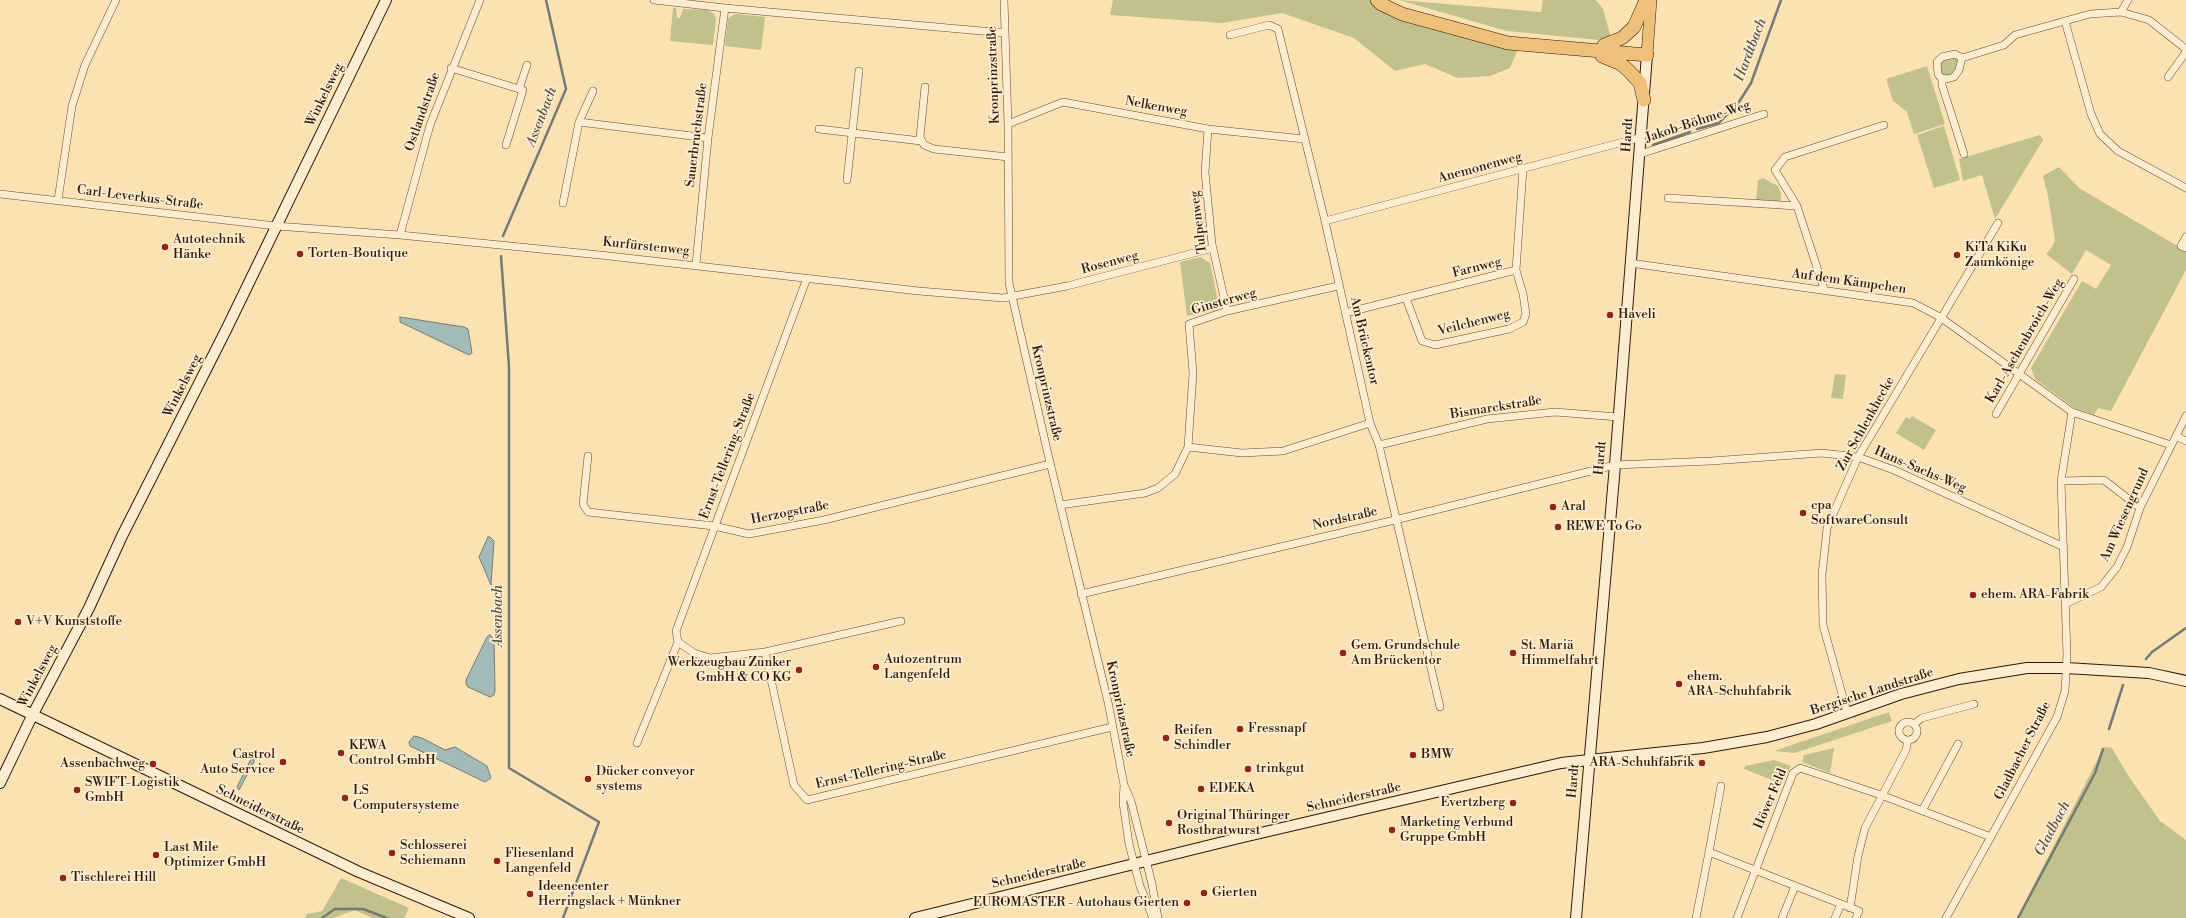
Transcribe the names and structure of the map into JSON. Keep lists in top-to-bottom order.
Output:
{
  "streets": {
    "main road": [
      "Winkelsweg",
      "Hardt",
      "Bergische Landstraße",
      "Schneiderstraße"
    ],
    "street": [
      "Kronprinzstraße",
      "Nelkenweg",
      "Ostlandstraße",
      "Jakob-Böhme-Weg",
      "Sauerbruchstraße",
      "Anemonenweg",
      "Carl-Leverkus-Straße",
      "Tulpenweg",
      "Kurfürstenweg",
      "Rosenweg",
      "Farnweg",
      "Auf dem Kämpchen",
      "Ginsterweg",
      "Veilchenweg",
      "Am Brückentor",
      "Karl-Aschenbroich-Weg",
      "Bismarckstraße",
      "Zur Schlenkhecke",
      "Ernst-Tellering-Straße",
      "Hans-Sachs-Weg",
      "Herzogstraße",
      "Am Wiesengrund",
      "Nordstraße",
      "Gladbacher Straße",
      "Höver Feld"
    ]
  },
  "crossings": [
    ["Kronprinzstraße", "Nelkenweg"],
    ["Kronprinzstraße", "Kurfürstenweg"],
    ["Kronprinzstraße", "Rosenweg"],
    ["Kronprinzstraße", "Ernst-Tellering-Straße"],
    ["Kronprinzstraße", "Herzogstraße"],
    ["Kronprinzstraße", "Nordstraße"],
    ["Kronprinzstraße", "Schneiderstraße"],
    ["Winkelsweg", "Carl-Leverkus-Straße"],
    ["Winkelsweg", "Kurfürstenweg"],
    ["Winkelsweg", "Schneiderstraße"],
    ["Nelkenweg", "Tulpenweg"],
    ["Nelkenweg", "Am Brückentor"],
    ["Ostlandstraße", "Kurfürstenweg"],
    ["Jakob-Böhme-Weg", "Hardt"],
    ["Sauerbruchstraße", "Kurfürstenweg"],
    ["Hardt", "Anemonenweg"],
    ["Hardt", "Auf dem Kämpchen"],
    ["Hardt", "Bismarckstraße"],
    ["Hardt", "Hans-Sachs-Weg"],
    ["Hardt", "Nordstraße"],
    ["Hardt", "Bergische Landstraße"],
    ["Hardt", "Schneiderstraße"],
    ["Anemonenweg", "Farnweg"],
    ["Anemonenweg", "Am Brückentor"],
    ["Carl-Leverkus-Straße", "Kurfürstenweg"],
    ["Tulpenweg", "Rosenweg"],
    ["Tulpenweg", "Ginsterweg"],
    ["Kurfürstenweg", "Rosenweg"],
    ["Kurfürstenweg", "Ernst-Tellering-Straße"],
    ["Farnweg", "Veilchenweg"],
    ["Farnweg", "Am Brückentor"],
    ["Auf dem Kämpchen", "Karl-Aschenbroich-Weg"],
    ["Auf dem Kämpchen", "Zur Schlenkhecke"],
    ["Auf dem Kämpchen", "Am Wiesengrund"],
    ["Auf dem Kämpchen", "Gladbacher Straße"],
    ["Ginsterweg", "Am Brückentor"],
    ["Am Brückentor", "Bismarckstraße"],
    ["Am Brückentor", "Nordstraße"],
    ["Zur Schlenkhecke", "Hans-Sachs-Weg"],
    ["Zur Schlenkhecke", "Bergische Landstraße"],
    ["Ernst-Tellering-Straße", "Herzogstraße"],
    ["Hans-Sachs-Weg", "Nordstraße"],
    ["Hans-Sachs-Weg", "Gladbacher Straße"],
    ["Am Wiesengrund", "Gladbacher Straße"],
    ["Bergische Landstraße", "Gladbacher Straße"],
    ["Bergische Landstraße", "Schneiderstraße"]
  ],
  "water": ["Hardtbach", "Assenbach", "Gladbach"],
  "places": [
    "Autotechnik Hänke",
    "Torten-Boutique",
    "KiTa KiKu Zaunkönige",
    "Haveli",
    "Aral",
    "cpa SoftwareConsult",
    "REWE To Go",
    "ehem. ARA-Fabrik",
    "V+V Kunststoffe",
    "Gem. Grundschule Am Brückentor",
    "St. Mariä Himmelfahrt",
    "Autozentrum Langenfeld",
    "Werkzeugbau Zunker GmbH & CO KG",
    "ehem. ARA-Schuhfabrik",
    "Fressnapf",
    "Reifen Schindler",
    "KEWA Control GmbH",
    "BMW",
    "Castrol Auto Service",
    "ARA-Schuhfabrik",
    "Assenbachweg",
    "trinkgut",
    "Dücker conveyor systems",
    "EDEKA",
    "SWIFT-Logistik GmbH",
    "LS Computersysteme",
    "Evertzberg",
    "Original Thüringer Rostbratwurst",
    "Marketing Verbund Gruppe GmbH",
    "Schlosserei Schiemann",
    "Last Mile Optimizer GmbH",
    "Fliesenland Langenfeld",
    "Tischlerei Hill",
    "Gierten",
    "Ideencenter Herringslack + Münkner",
    "EUROMASTER - Autohaus Gierten"
  ]
}
